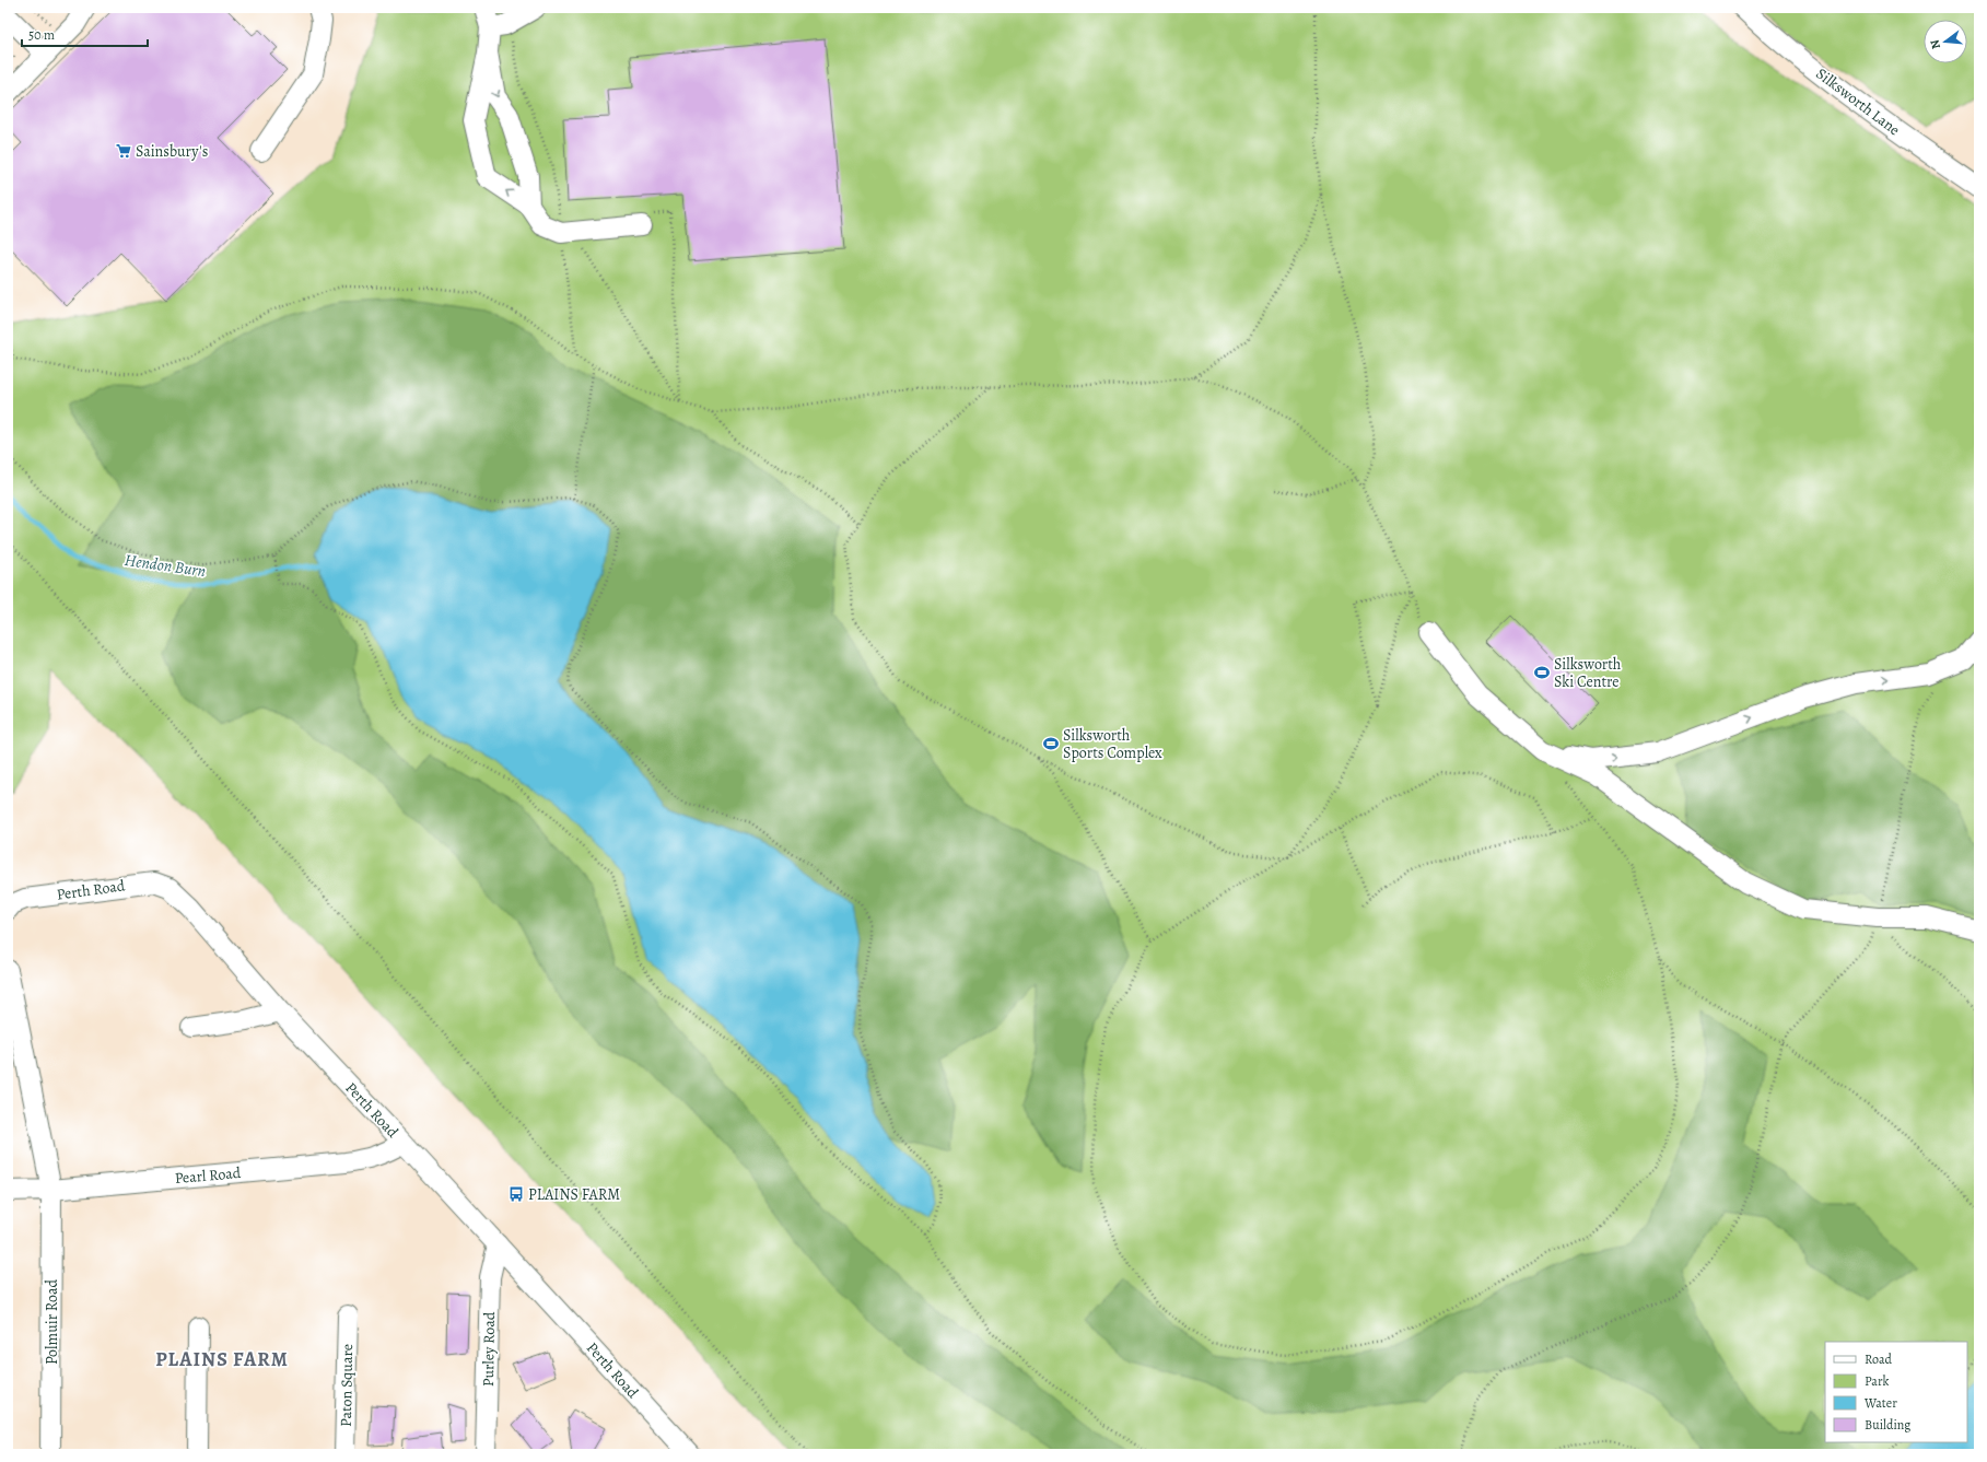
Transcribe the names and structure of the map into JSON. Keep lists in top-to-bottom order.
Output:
{
  "streets": {
    "street": [
      "Silksworth Lane",
      "Perth Road",
      "Pearl Road",
      "Polmuir Road",
      "Purley Road",
      "Paton Square"
    ]
  },
  "crossings": [
    ["Perth Road", "Pearl Road"],
    ["Perth Road", "Purley Road"],
    ["Pearl Road", "Polmuir Road"]
  ],
  "districts": ["PLAINS FARM"],
  "water": ["Hendon Burn"],
  "places": {
    "supermarket": ["Sainsbury's"],
    "sports": ["Silksworth Ski Centre", "Silksworth Sports Complex"],
    "bus stop": ["PLAINS FARM"]
  },
  "legend": [
    "Road",
    "Park",
    "Water",
    "Building"
  ],
  "scale_bar": "50 m",
  "north": "left"
}
